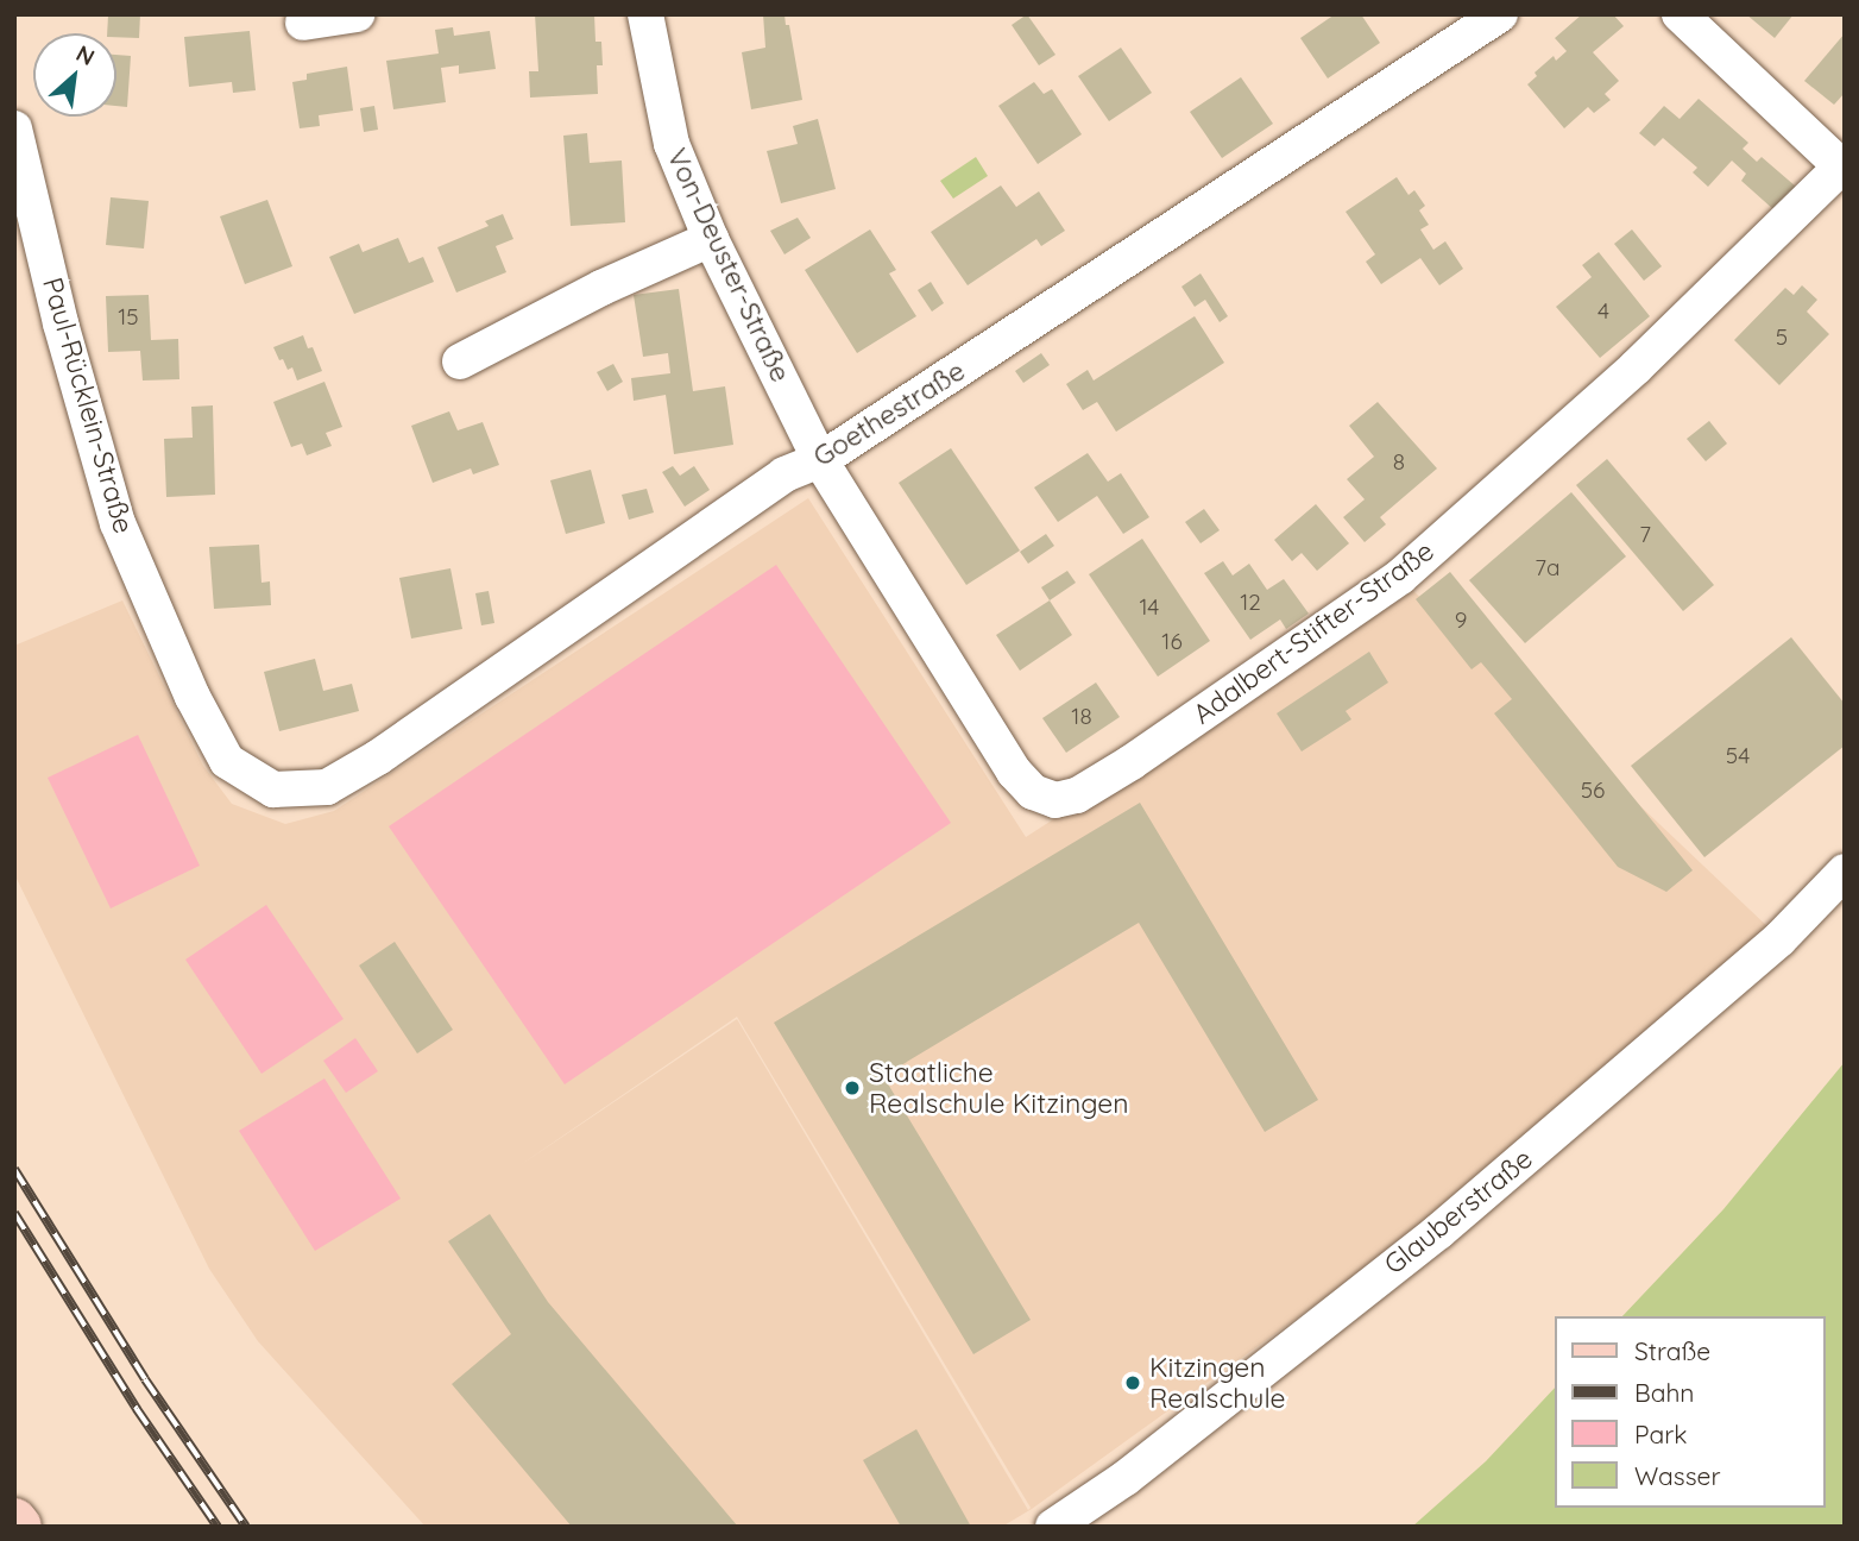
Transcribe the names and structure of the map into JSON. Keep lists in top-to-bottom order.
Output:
{
  "streets": {
    "street": [
      "Von-Deuster-Straße",
      "Paul-Rücklein-Straße",
      "Goethestraße",
      "Adalbert-Stifter-Straße",
      "Glauberstraße"
    ]
  },
  "crossings": [
    ["Von-Deuster-Straße", "Goethestraße"],
    ["Von-Deuster-Straße", "Adalbert-Stifter-Straße"],
    ["Paul-Rücklein-Straße", "Goethestraße"],
    ["Goethestraße", "Adalbert-Stifter-Straße"]
  ],
  "places": ["Staatliche Realschule Kitzingen", "Kitzingen Realschule"],
  "house_numbers": [
    "4",
    "15",
    "5",
    "8",
    "7",
    "7a",
    "12",
    "14",
    "9",
    "16",
    "18",
    "54",
    "56"
  ],
  "legend": [
    "Straße",
    "Bahn",
    "Park",
    "Wasser"
  ],
  "north": "top right"
}
